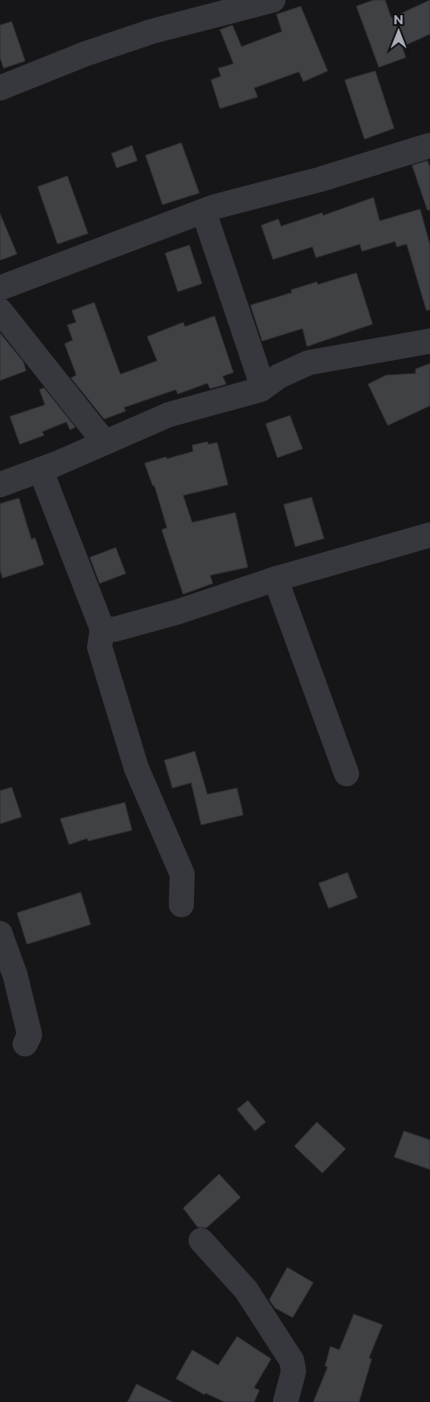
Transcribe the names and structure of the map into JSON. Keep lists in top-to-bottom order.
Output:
{
  "north": "top"
}
